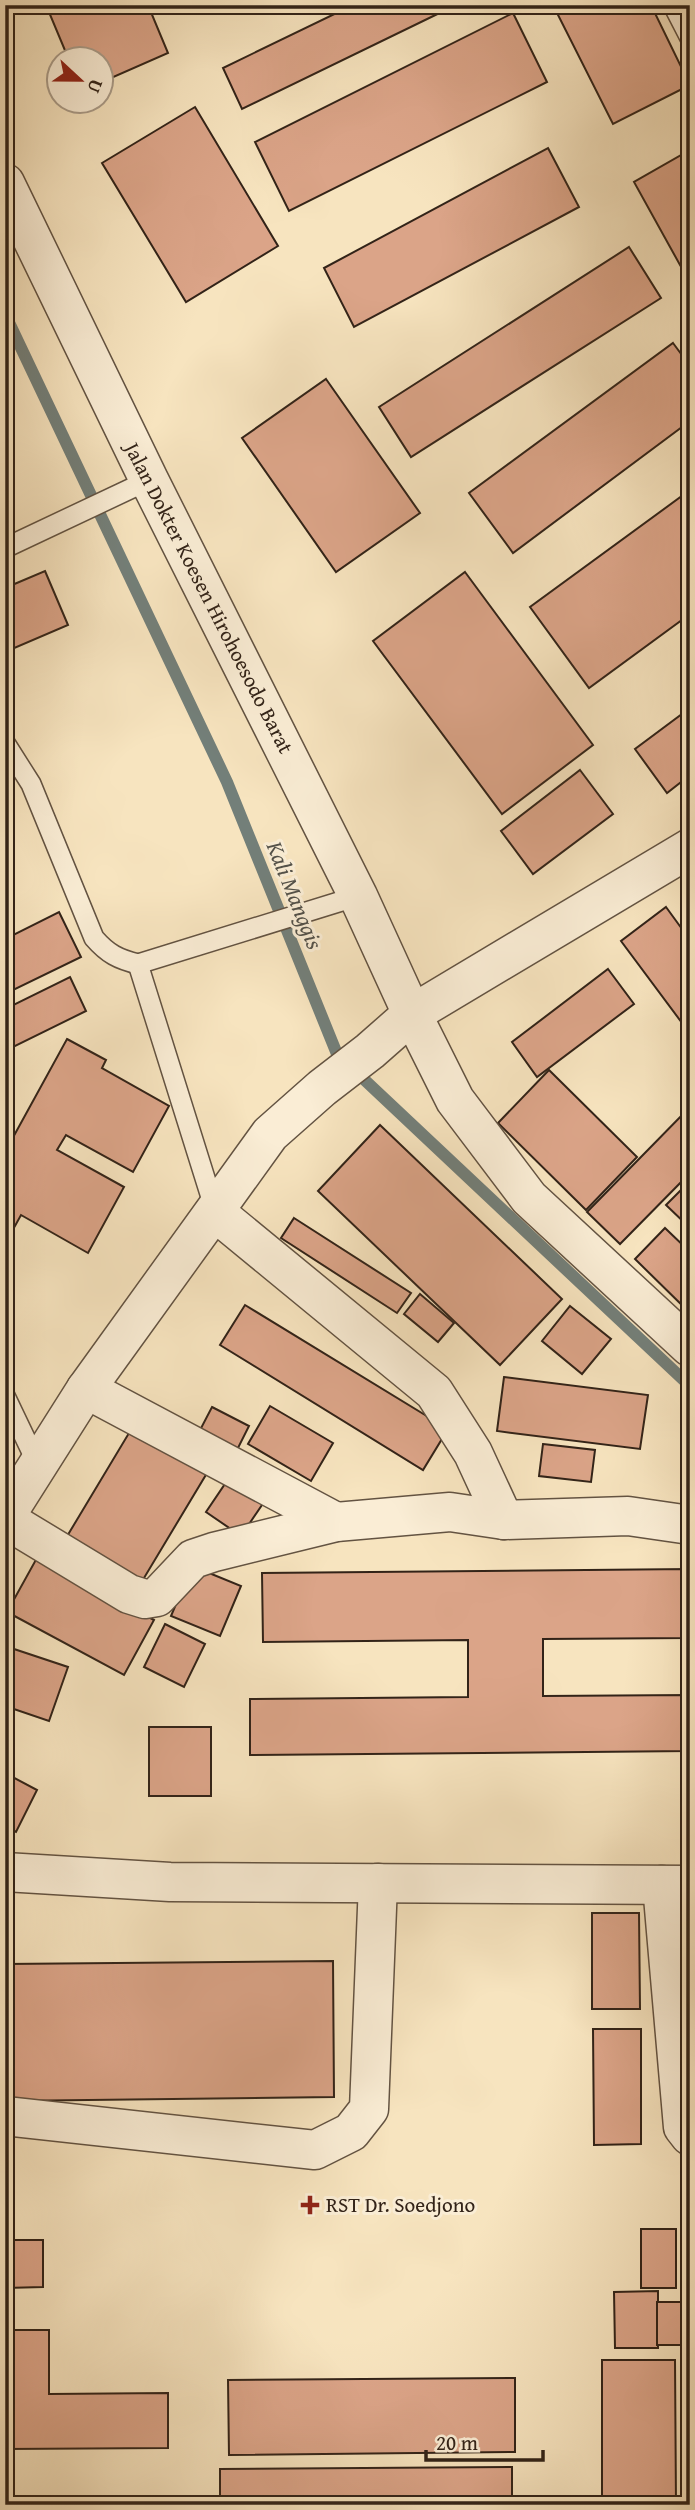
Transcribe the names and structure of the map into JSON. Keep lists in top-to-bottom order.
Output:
{
  "streets": {
    "street": ["Jalan Dokter Koesen Hirohoesodo Barat"]
  },
  "water": ["Kali Manggis"],
  "places": {
    "health": ["RST Dr. Soedjono"]
  },
  "scale_bar": "20 m",
  "north": "right"
}
